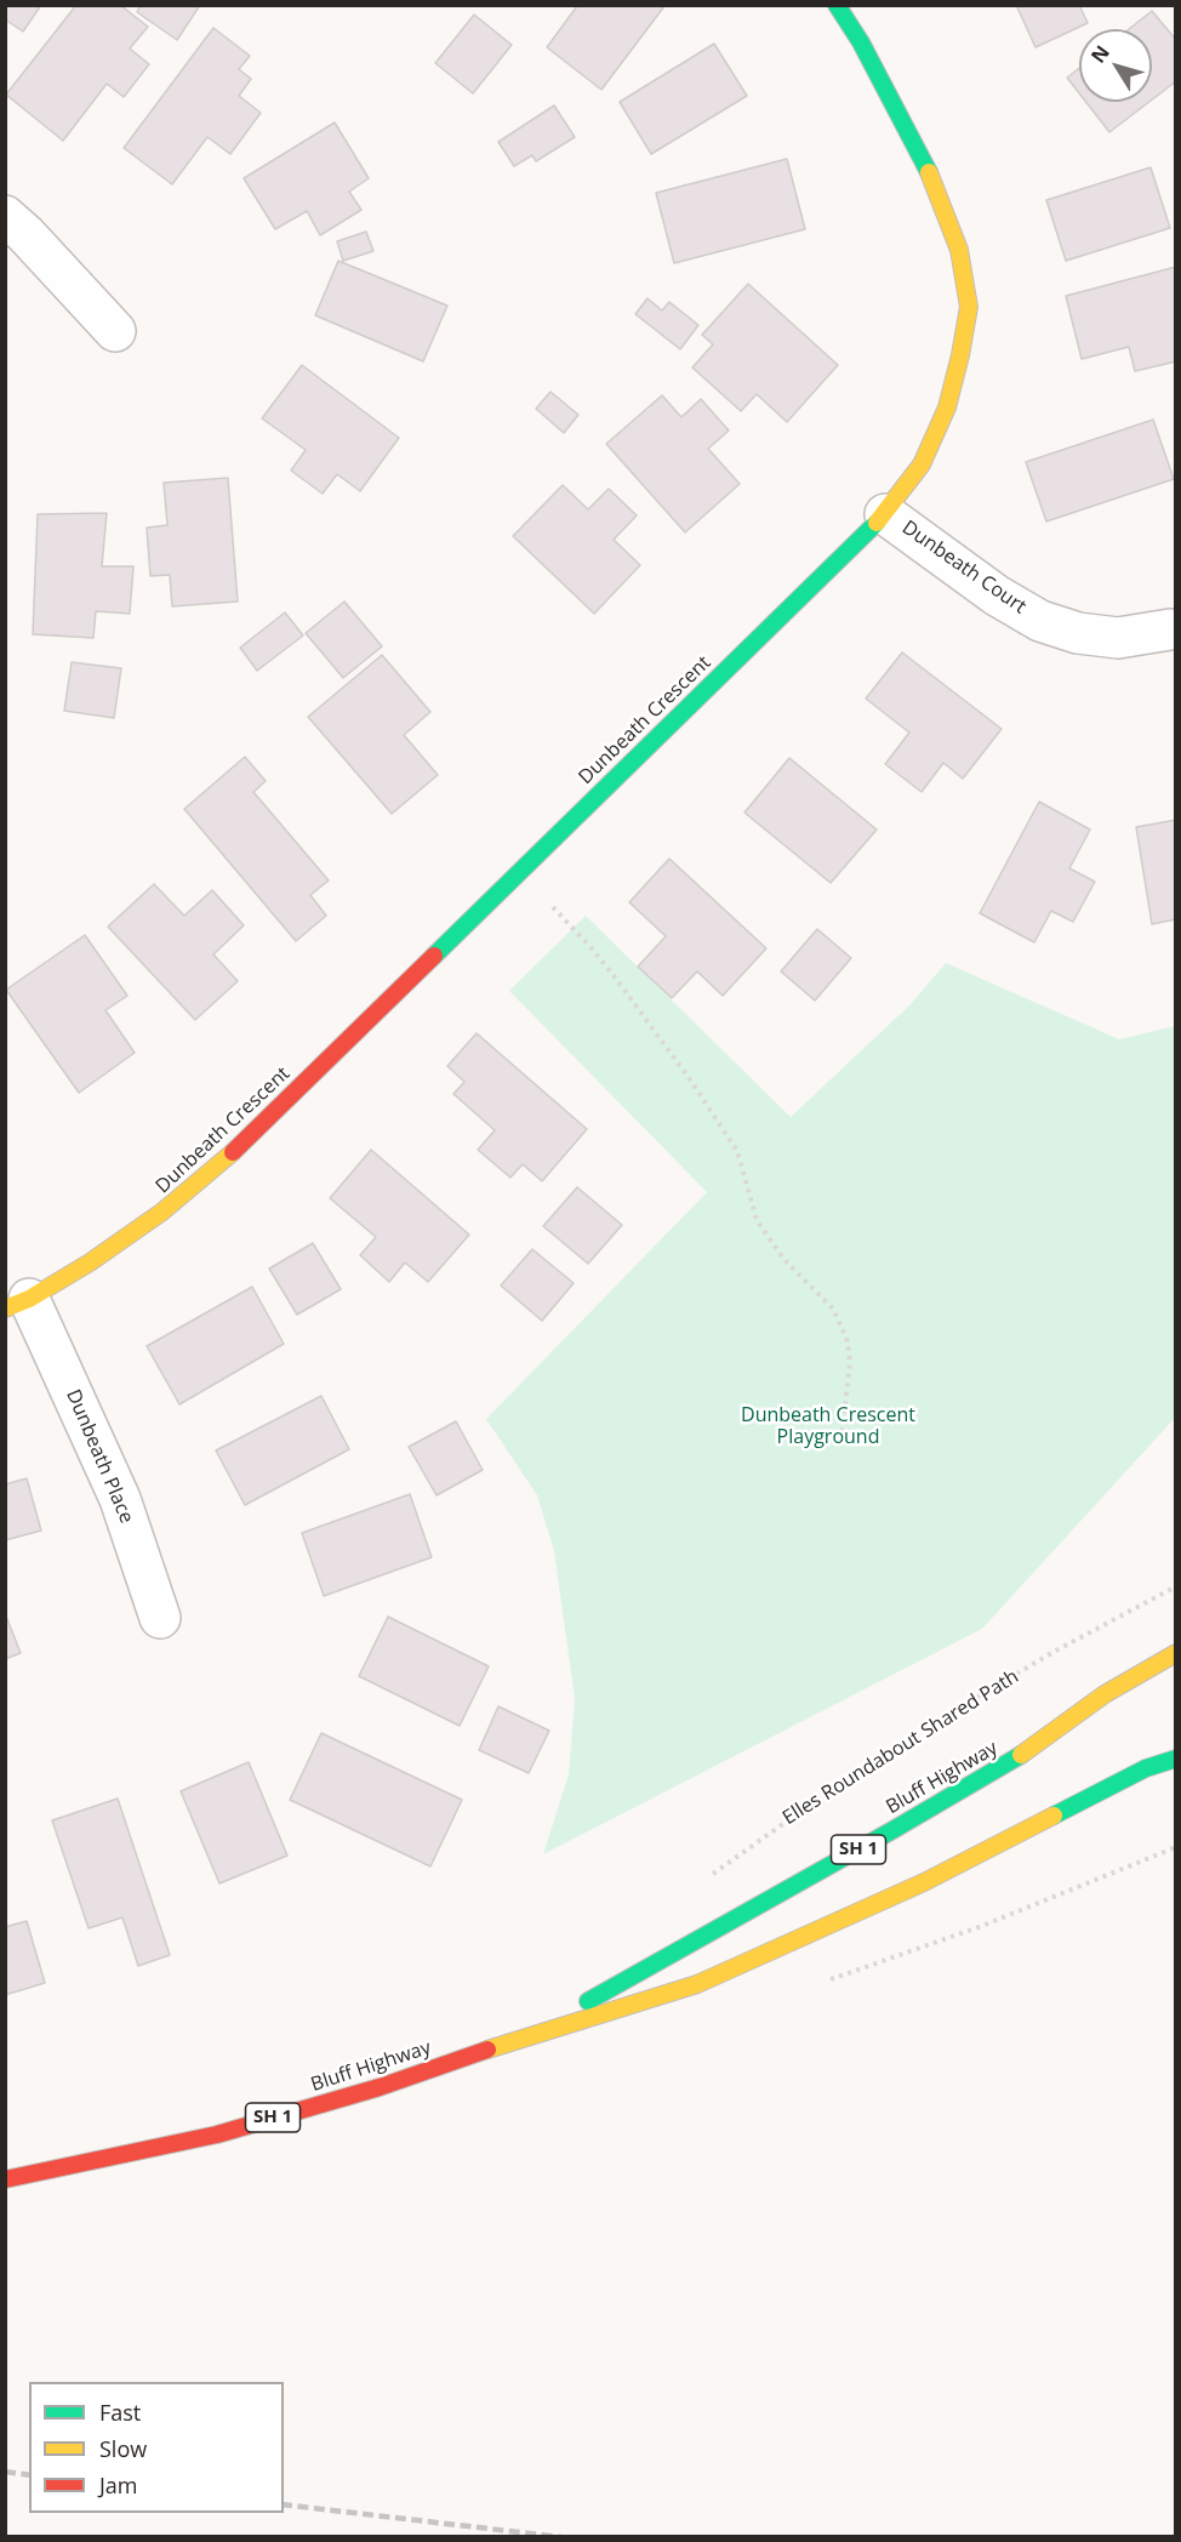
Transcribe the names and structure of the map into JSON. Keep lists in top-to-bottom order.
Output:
{
  "streets": {
    "main road": ["Dunbeath Crescent", "Bluff Highway", "SH 1"],
    "street": ["Dunbeath Court", "Dunbeath Place"],
    "path": ["Elles Roundabout Shared Path"]
  },
  "crossings": [
    ["Dunbeath Court", "Dunbeath Crescent"],
    ["Dunbeath Crescent", "Dunbeath Place"]
  ],
  "parks": ["Dunbeath Crescent Playground"],
  "legend": ["Fast", "Slow", "Jam"],
  "north": "top left"
}
